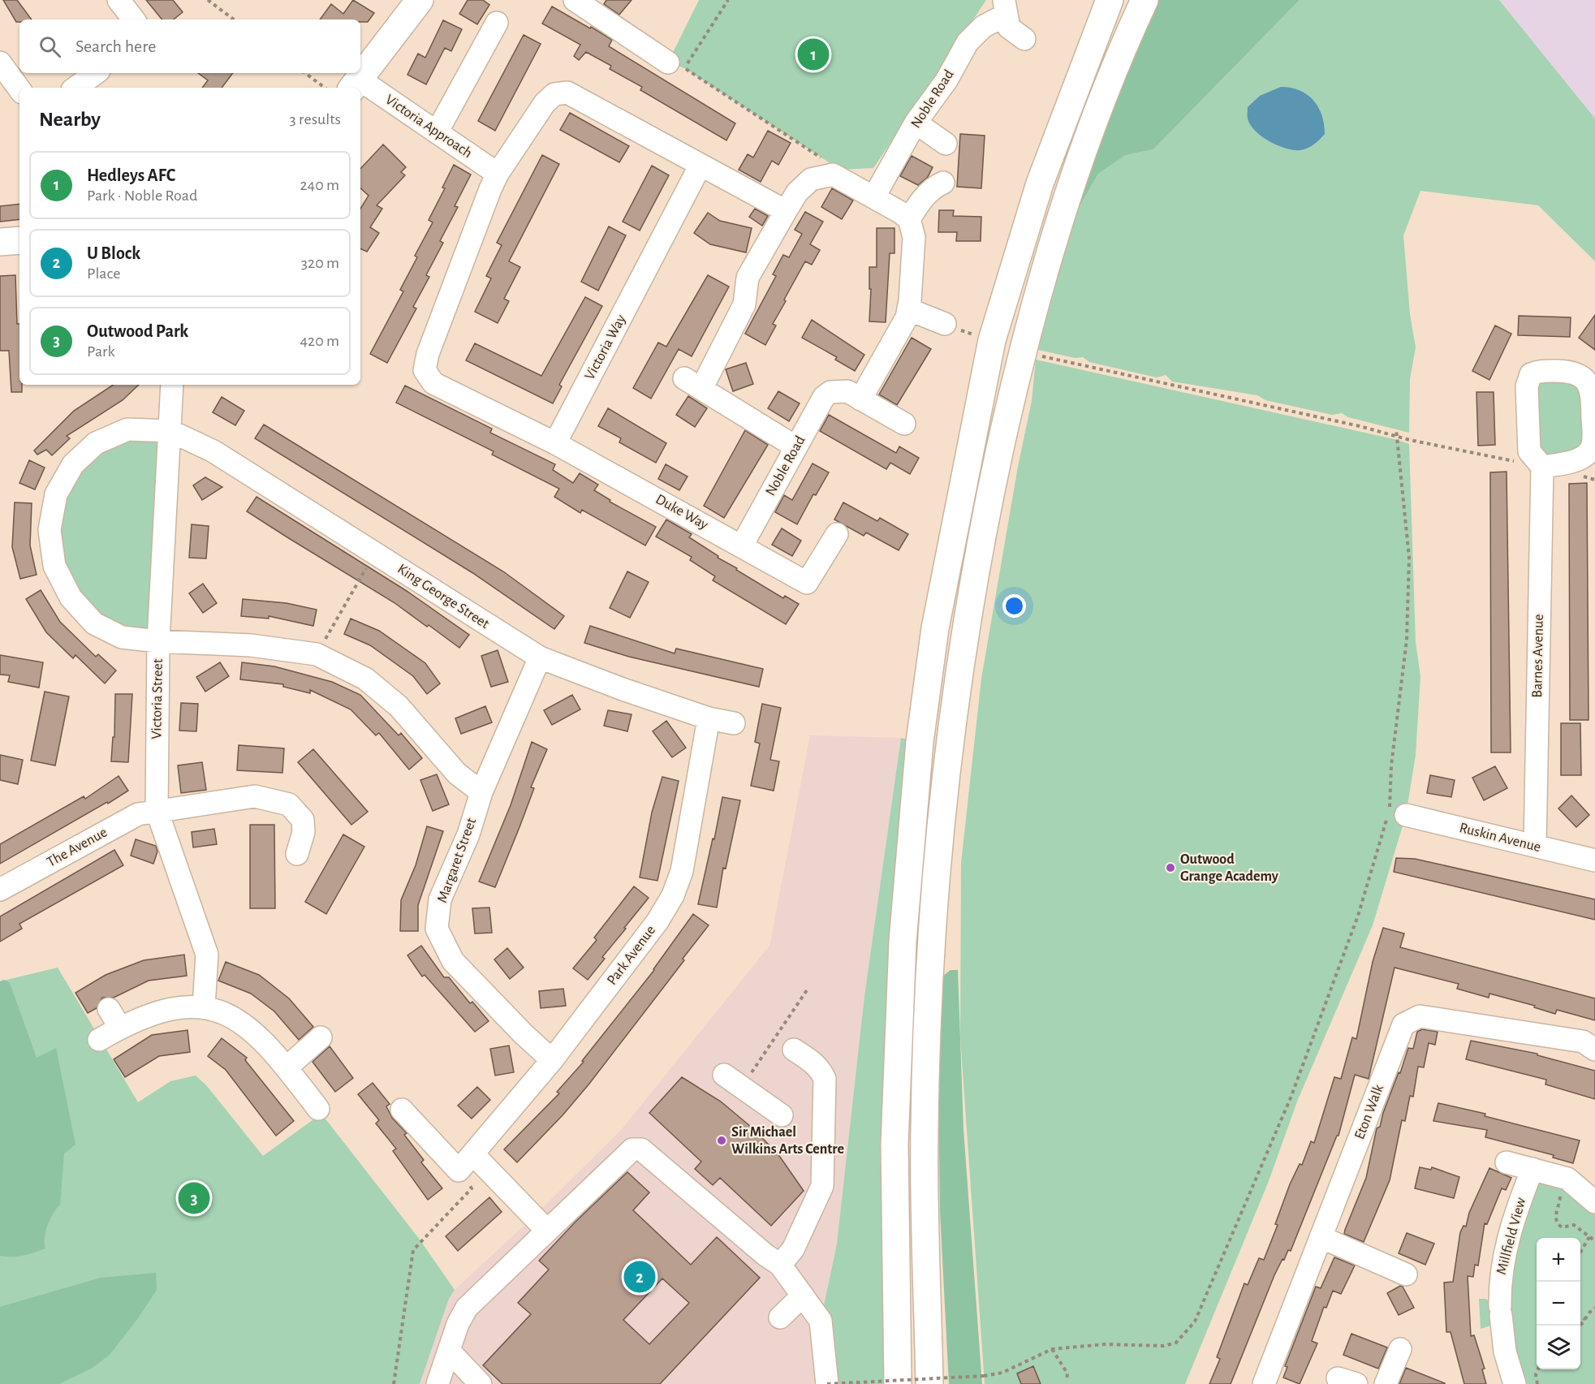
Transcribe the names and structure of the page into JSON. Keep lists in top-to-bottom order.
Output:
{
  "streets": {
    "street": [
      "Noble Road",
      "Victoria Approach",
      "Victoria Way",
      "Duke Way",
      "King George Street",
      "Barnes Avenue",
      "Victoria Street",
      "Ruskin Avenue",
      "The Avenue",
      "Margaret Street",
      "Park Avenue",
      "Eton Walk",
      "Millfield View"
    ]
  },
  "crossings": [
    ["Noble Road", "Duke Way"],
    ["Victoria Way", "Duke Way"],
    ["King George Street", "Victoria Street"],
    ["King George Street", "Margaret Street"],
    ["King George Street", "Park Avenue"],
    ["Barnes Avenue", "Ruskin Avenue"],
    ["Victoria Street", "The Avenue"],
    ["Margaret Street", "Park Avenue"]
  ],
  "places": ["Outwood Grange Academy", "Sir Michael Wilkins Arts Centre"],
  "page": {
    "search": "Search here",
    "pins": ["1", "3", "2"],
    "heading": ["Nearby", "3 results"],
    "list": [
      {
        "mark": "1",
        "name": "Hedleys AFC",
        "note": "Park · Noble Road",
        "value": "240 m"
      },
      {
        "mark": "2",
        "name": "U Block",
        "note": "Place",
        "value": "320 m"
      },
      {
        "mark": "3",
        "name": "Outwood Park",
        "note": "Park",
        "value": "420 m"
      }
    ],
    "map_buttons": ["+", "−"]
  }
}
